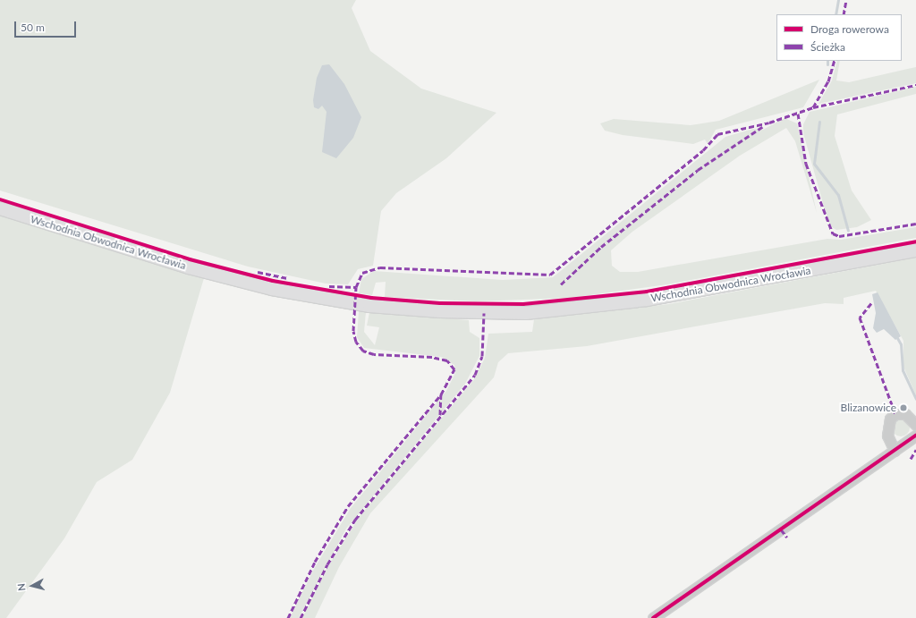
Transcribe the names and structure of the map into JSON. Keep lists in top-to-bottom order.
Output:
{
  "streets": {
    "main road": ["Wschodnia Obwodnica Wrocławia"]
  },
  "places": ["Blizanowice"],
  "legend": ["Droga rowerowa", "Ścieżka"],
  "scale_bar": "50 m",
  "north": "left"
}
